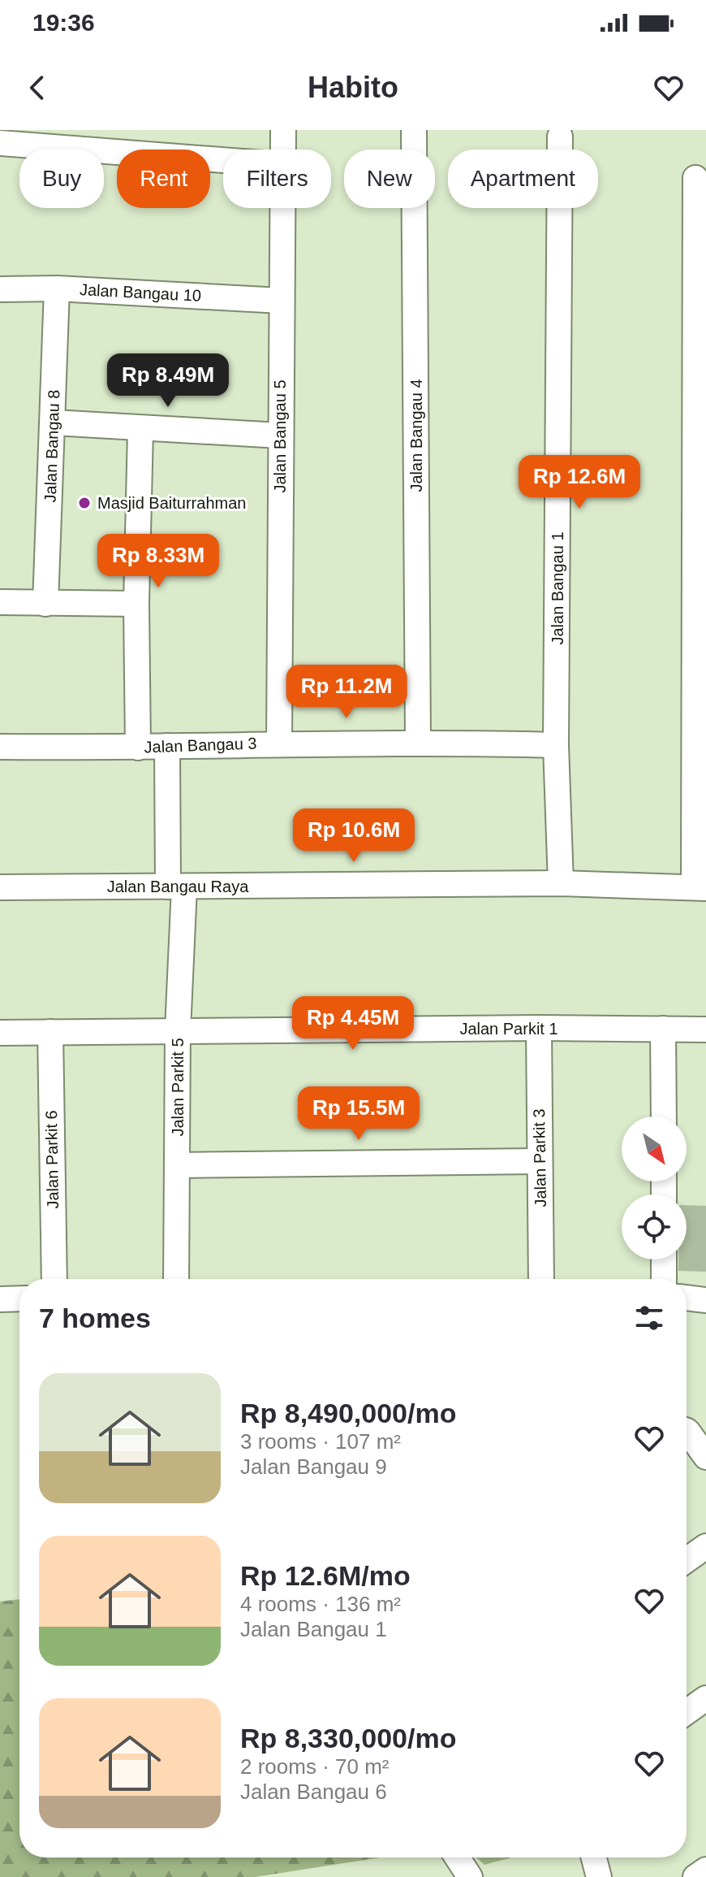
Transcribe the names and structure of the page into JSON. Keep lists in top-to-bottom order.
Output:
{
  "streets": {
    "street": [
      "Jalan Bangau 10",
      "Jalan Bangau 4",
      "Jalan Bangau 5",
      "Jalan Bangau 8",
      "Jalan Bangau 1",
      "Jalan Bangau 3",
      "Jalan Bangau Raya",
      "Jalan Parkit 1",
      "Jalan Parkit 5",
      "Jalan Parkit 3",
      "Jalan Parkit 6"
    ]
  },
  "crossings": [
    ["Jalan Bangau 10", "Jalan Bangau 5"],
    ["Jalan Bangau 10", "Jalan Bangau 8"],
    ["Jalan Bangau 4", "Jalan Bangau 3"],
    ["Jalan Bangau 5", "Jalan Bangau 3"],
    ["Jalan Bangau 1", "Jalan Bangau 3"],
    ["Jalan Bangau 1", "Jalan Bangau Raya"],
    ["Jalan Bangau 3", "Jalan Parkit 5"],
    ["Jalan Bangau Raya", "Jalan Parkit 5"],
    ["Jalan Parkit 1", "Jalan Parkit 5"],
    ["Jalan Parkit 1", "Jalan Parkit 3"],
    ["Jalan Parkit 1", "Jalan Parkit 6"]
  ],
  "places": ["Masjid Baiturrahman"],
  "north": "bottom right",
  "page": {
    "status": "19:36",
    "header": "Habito",
    "chip": [
      "Buy",
      "Rent",
      "Filters",
      "New",
      "Apartment"
    ],
    "price": [
      "Rp 8.49M",
      "Rp 12.6M",
      "Rp 8.33M",
      "Rp 11.2M",
      "Rp 10.6M",
      "Rp 4.45M",
      "Rp 15.5M"
    ],
    "heading": "7 homes",
    "list": [
      {
        "name": "Rp 8,490,000/mo",
        "note": "3 rooms · 107 m² · Jalan Bangau 9"
      },
      {
        "name": "Rp 12.6M/mo",
        "note": "4 rooms · 136 m² · Jalan Bangau 1"
      },
      {
        "name": "Rp 8,330,000/mo",
        "note": "2 rooms · 70 m² · Jalan Bangau 6"
      }
    ]
  }
}
